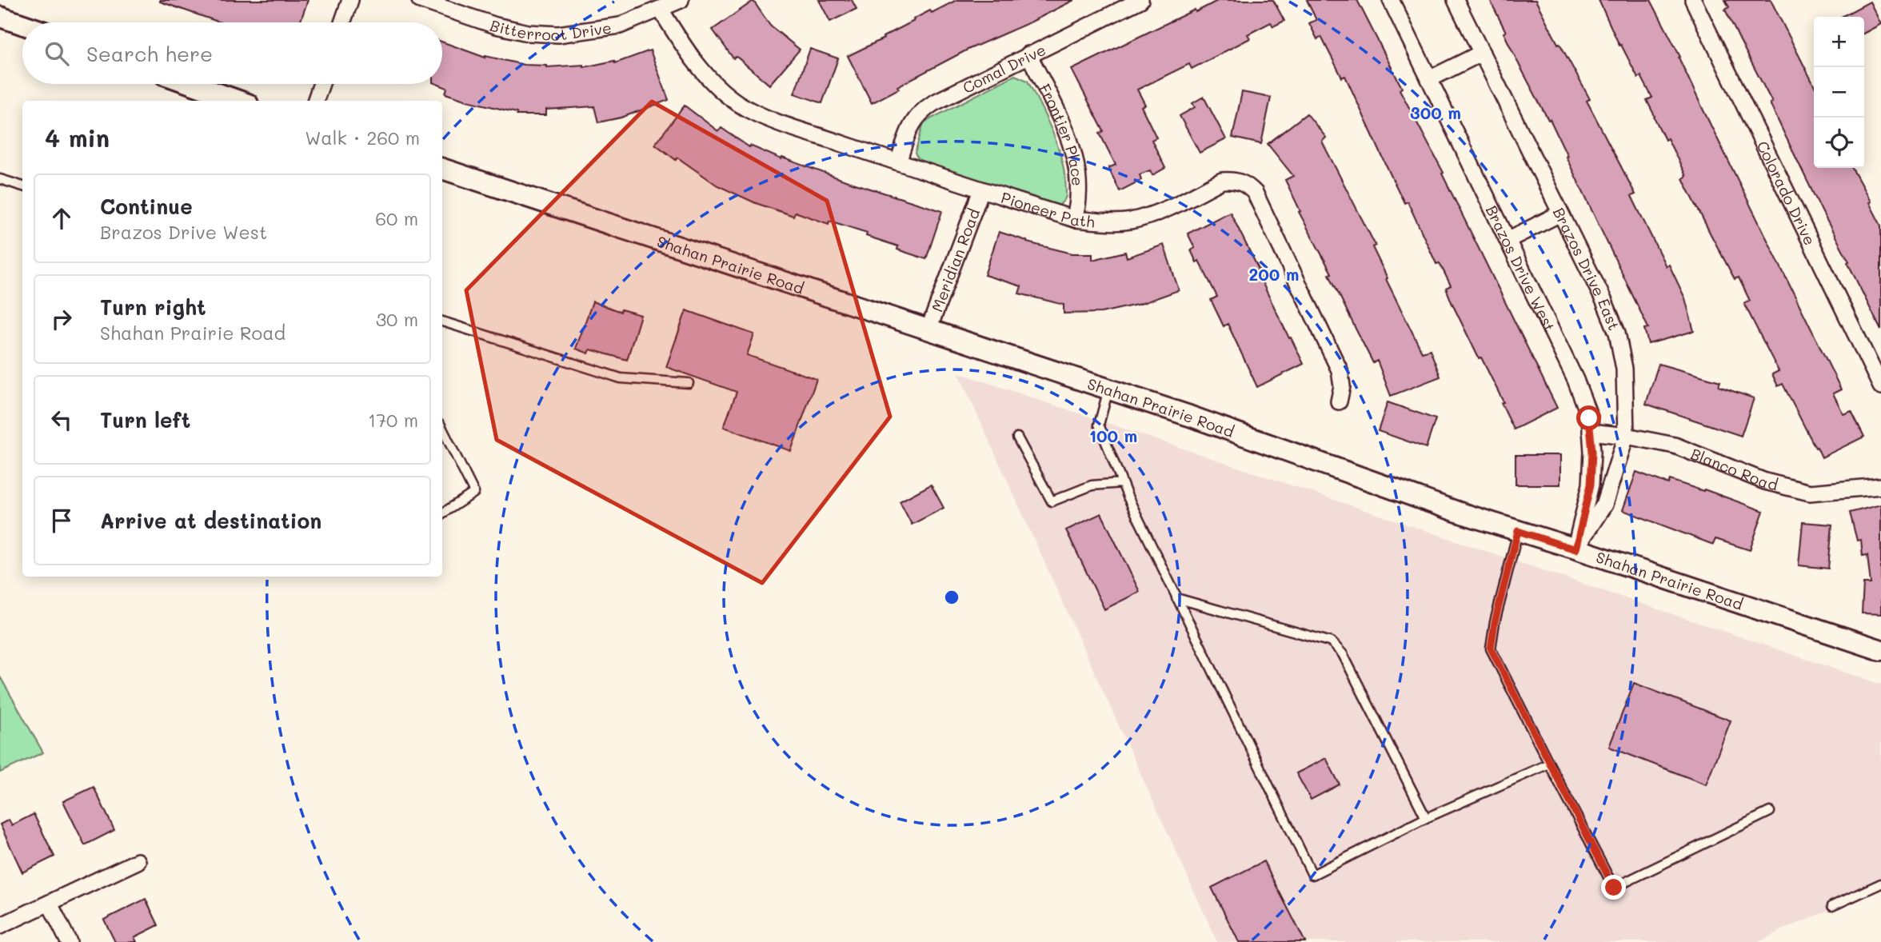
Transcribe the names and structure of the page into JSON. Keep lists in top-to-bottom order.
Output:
{
  "streets": {
    "street": [
      "Bitterroot Drive",
      "Comal Drive",
      "Frontier Place",
      "Colorado Drive",
      "Pioneer Path",
      "Meridian Road",
      "Shahan Prairie Road",
      "Brazos Drive West",
      "Brazos Drive East",
      "Blanco Road"
    ]
  },
  "crossings": [
    ["Bitterroot Drive", "Pioneer Path"],
    ["Comal Drive", "Frontier Place"],
    ["Comal Drive", "Pioneer Path"],
    ["Frontier Place", "Pioneer Path"],
    ["Pioneer Path", "Meridian Road"],
    ["Meridian Road", "Shahan Prairie Road"],
    ["Shahan Prairie Road", "Brazos Drive West"],
    ["Shahan Prairie Road", "Brazos Drive East"],
    ["Brazos Drive West", "Brazos Drive East"],
    ["Brazos Drive West", "Blanco Road"],
    ["Brazos Drive East", "Blanco Road"]
  ],
  "page": {
    "map_buttons": ["+", "−"],
    "search": "Search here",
    "heading": ["4 min", "Walk · 260 m"],
    "list": [
      ["Continue", "Brazos Drive West", "60 m"],
      ["Turn right", "Shahan Prairie Road", "30 m"],
      ["Turn left", "170 m"],
      "Arrive at destination"
    ]
  },
  "rings": ["300 m", "200 m", "100 m"]
}
